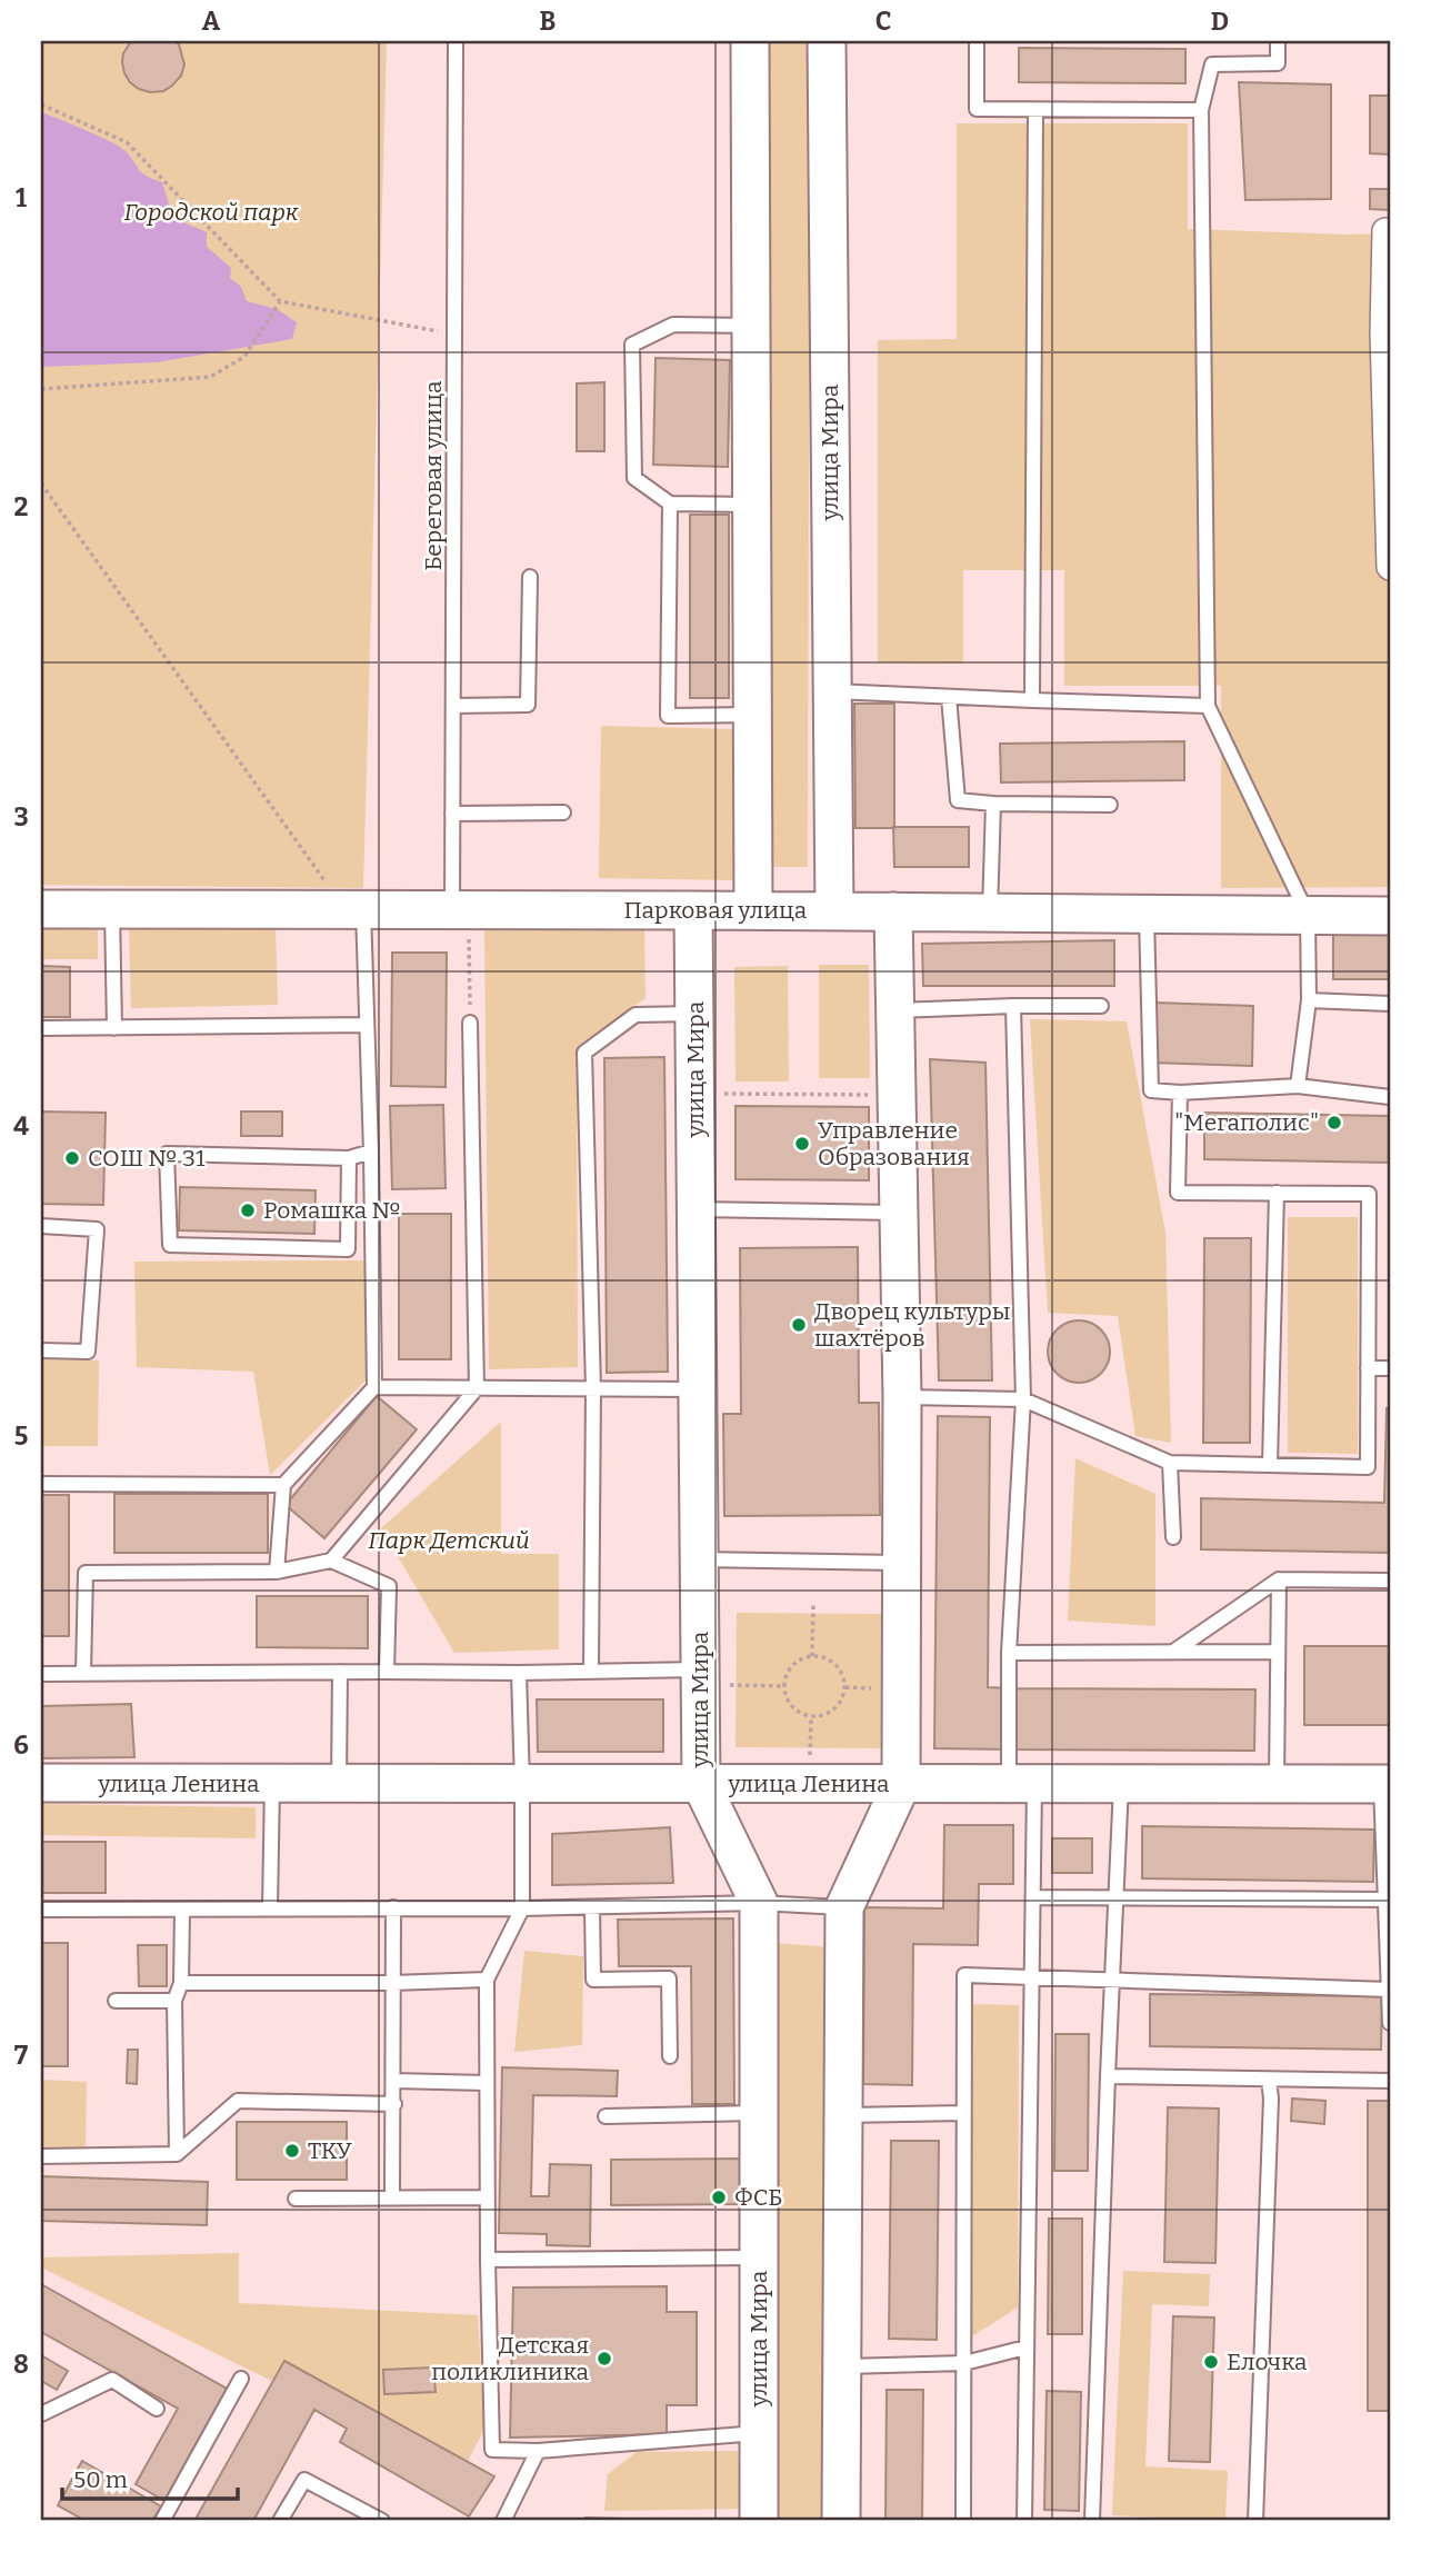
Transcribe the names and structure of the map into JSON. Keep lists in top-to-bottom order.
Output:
{
  "streets": {
    "main road": ["улица Мира", "Парковая улица", "улица Ленина"],
    "lane": ["Береговая улица"]
  },
  "crossings": [
    ["улица Мира", "Парковая улица"],
    ["улица Мира", "улица Ленина"],
    ["Береговая улица", "Парковая улица"]
  ],
  "parks": ["Городской парк", "Парк Детский"],
  "places": [
    "\"Мегаполис\"",
    "Управление Образования",
    "СОШ № 31",
    "Ромашка №",
    "Дворец культуры шахтёров",
    "ТКУ",
    "ФСБ",
    "Детская поликлиника",
    "Елочка"
  ],
  "scale_bar": "50 m",
  "grid": {
    "columns": [
      "A",
      "B",
      "C",
      "D"
    ],
    "rows": [
      "1",
      "2",
      "3",
      "4",
      "5",
      "6",
      "7",
      "8"
    ]
  }
}
